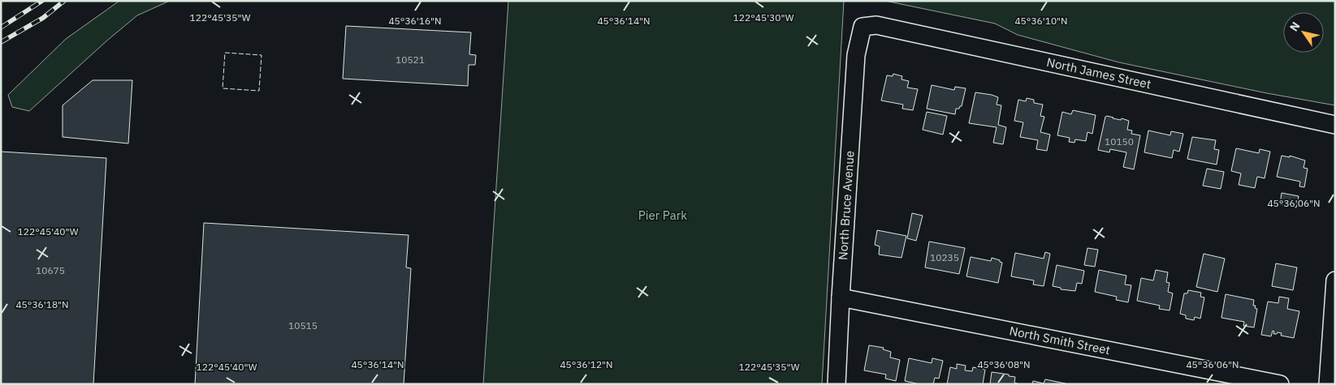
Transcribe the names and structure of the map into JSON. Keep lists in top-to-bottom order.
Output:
{
  "streets": {
    "street": ["North James Street", "North Bruce Avenue", "North Smith Street"]
  },
  "crossings": [
    ["North James Street", "North Bruce Avenue"],
    ["North Bruce Avenue", "North Smith Street"]
  ],
  "parks": ["Pier Park"],
  "house_numbers": [
    "10521",
    "10150",
    "10235",
    "10675",
    "10515"
  ],
  "north": "top left",
  "coordinates": [
    "122°45'35\"W",
    "122°45'30\"W",
    "45°36'16\"N",
    "45°36'14\"N",
    "45°36'10\"N",
    "45°36'06\"N",
    "122°45'40\"W",
    "45°36'18\"N",
    "45°36'12\"N",
    "45°36'08\"N"
  ]
}
